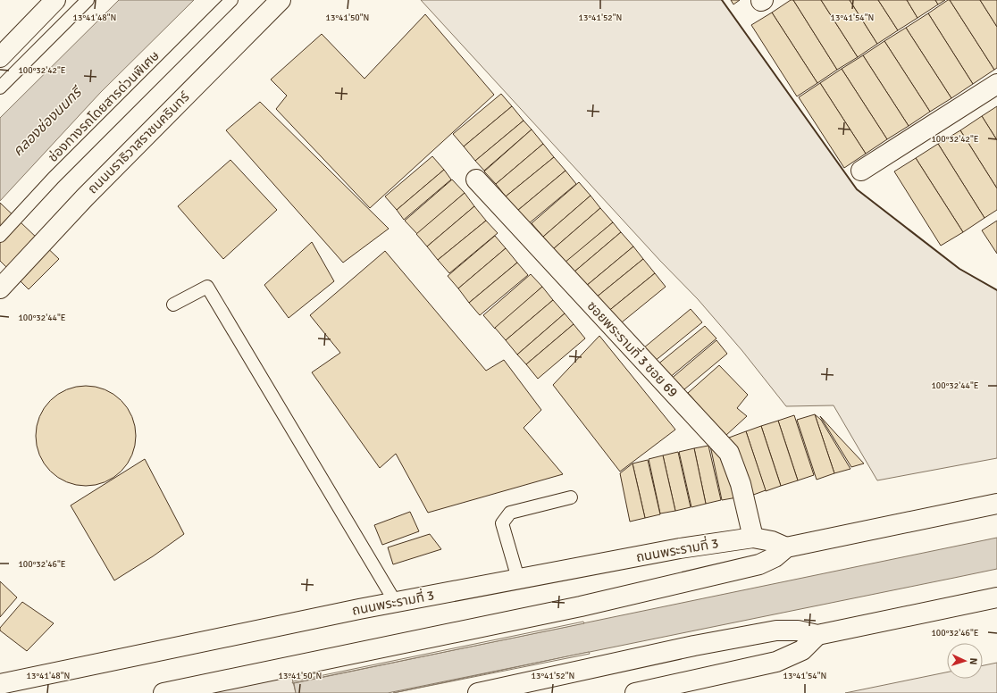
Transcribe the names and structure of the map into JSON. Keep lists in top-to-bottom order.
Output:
{
  "streets": {
    "main road": ["ถนนนราธิวาสราชนครินทร์", "ซอยพระรามที่ 3 ซอย 69", "ถนนพระรามที่ 3"],
    "lane": ["ช่องทางรถโดยสารด่วนพิเศษ"]
  },
  "crossings": [
    ["ซอยพระรามที่ 3 ซอย 69", "ถนนพระรามที่ 3"]
  ],
  "water": ["คลองช่องนนทรี"],
  "north": "right",
  "coordinates": [
    "13°41'48\"N",
    "13°41'50\"N",
    "13°41'52\"N",
    "13°41'54\"N",
    "100°32'42\"E",
    "100°32'44\"E",
    "100°32'46\"E"
  ]
}
